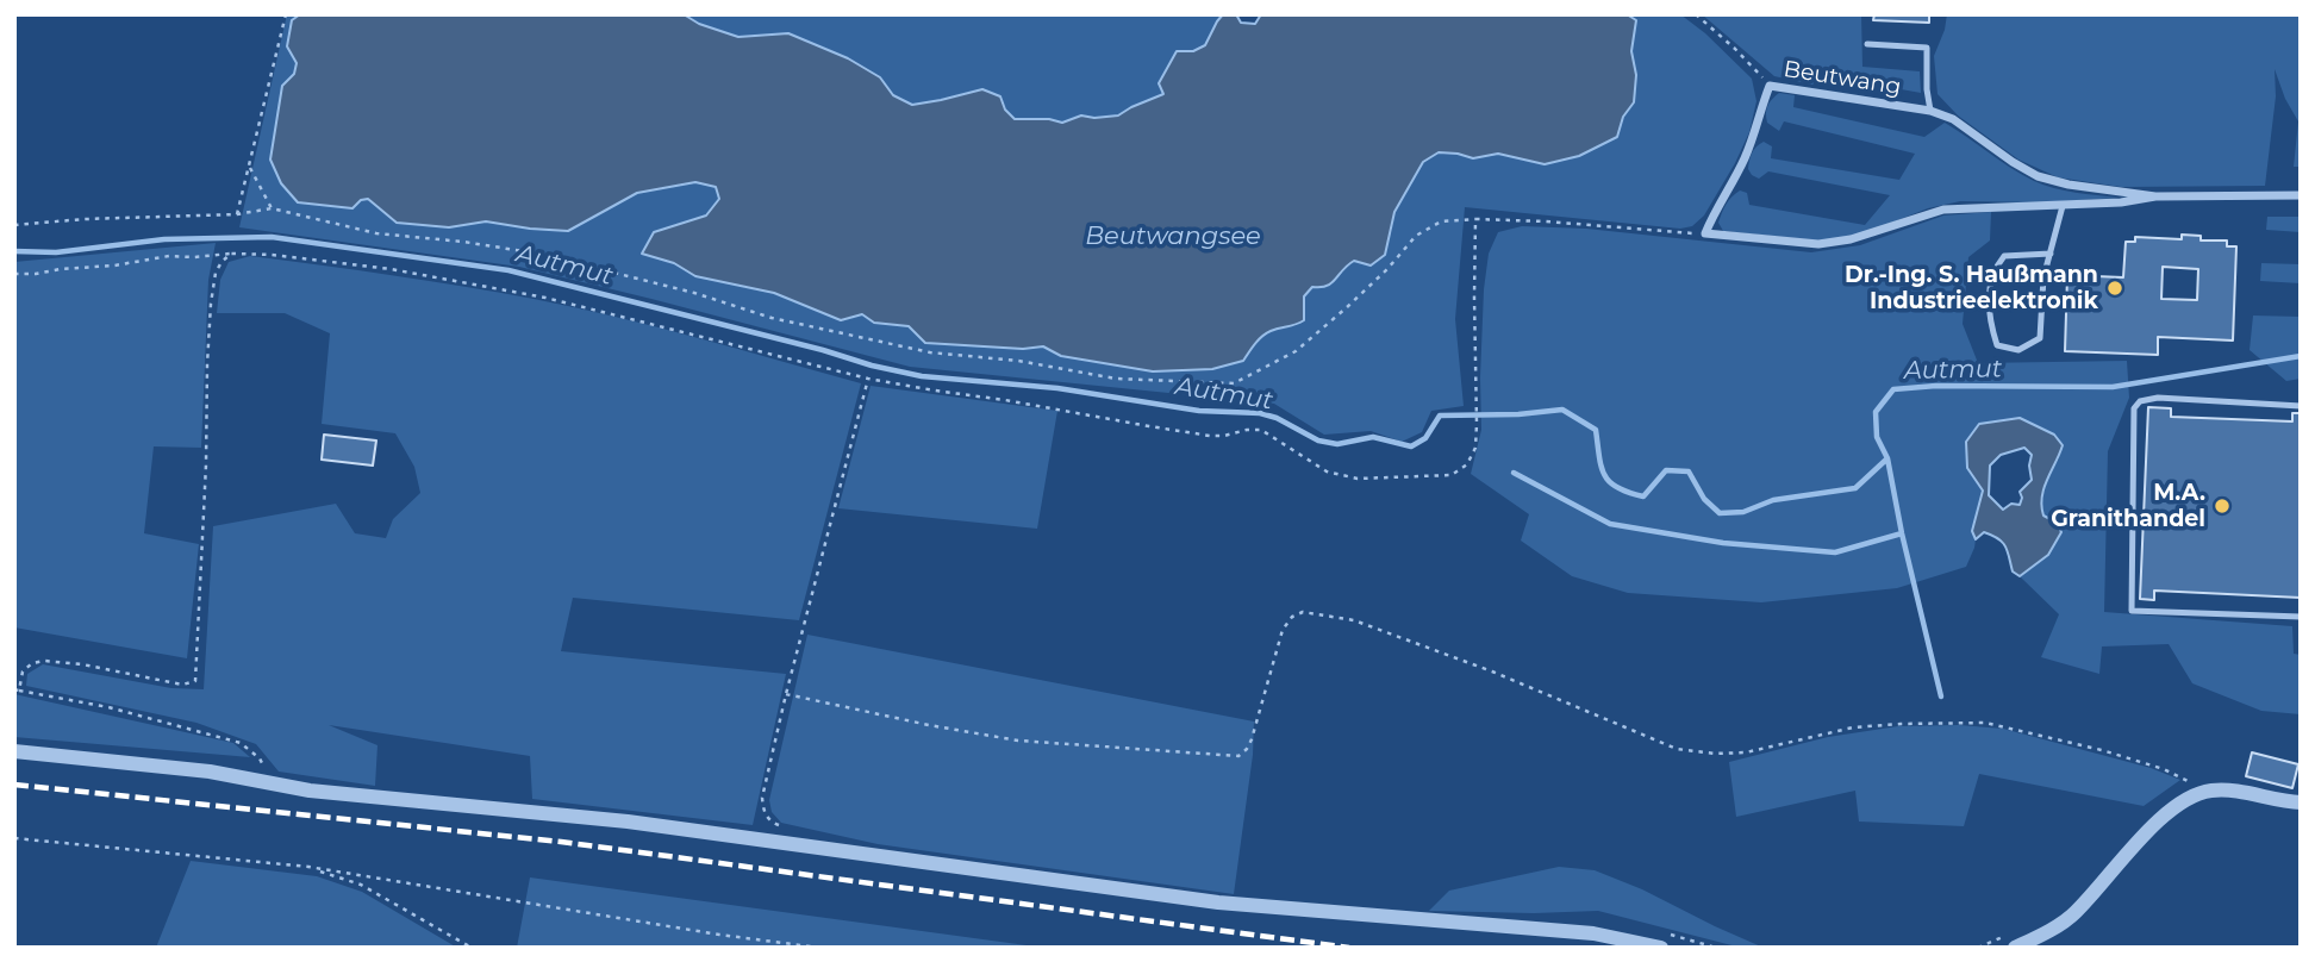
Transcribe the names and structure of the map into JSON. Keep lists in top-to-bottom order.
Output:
{
  "streets": {
    "street": ["Beutwang"]
  },
  "water": ["Beutwangsee", "Autmut"],
  "places": ["Dr.-Ing. S. Haußmann Industrieelektronik", "M.A. Granithandel"]
}
